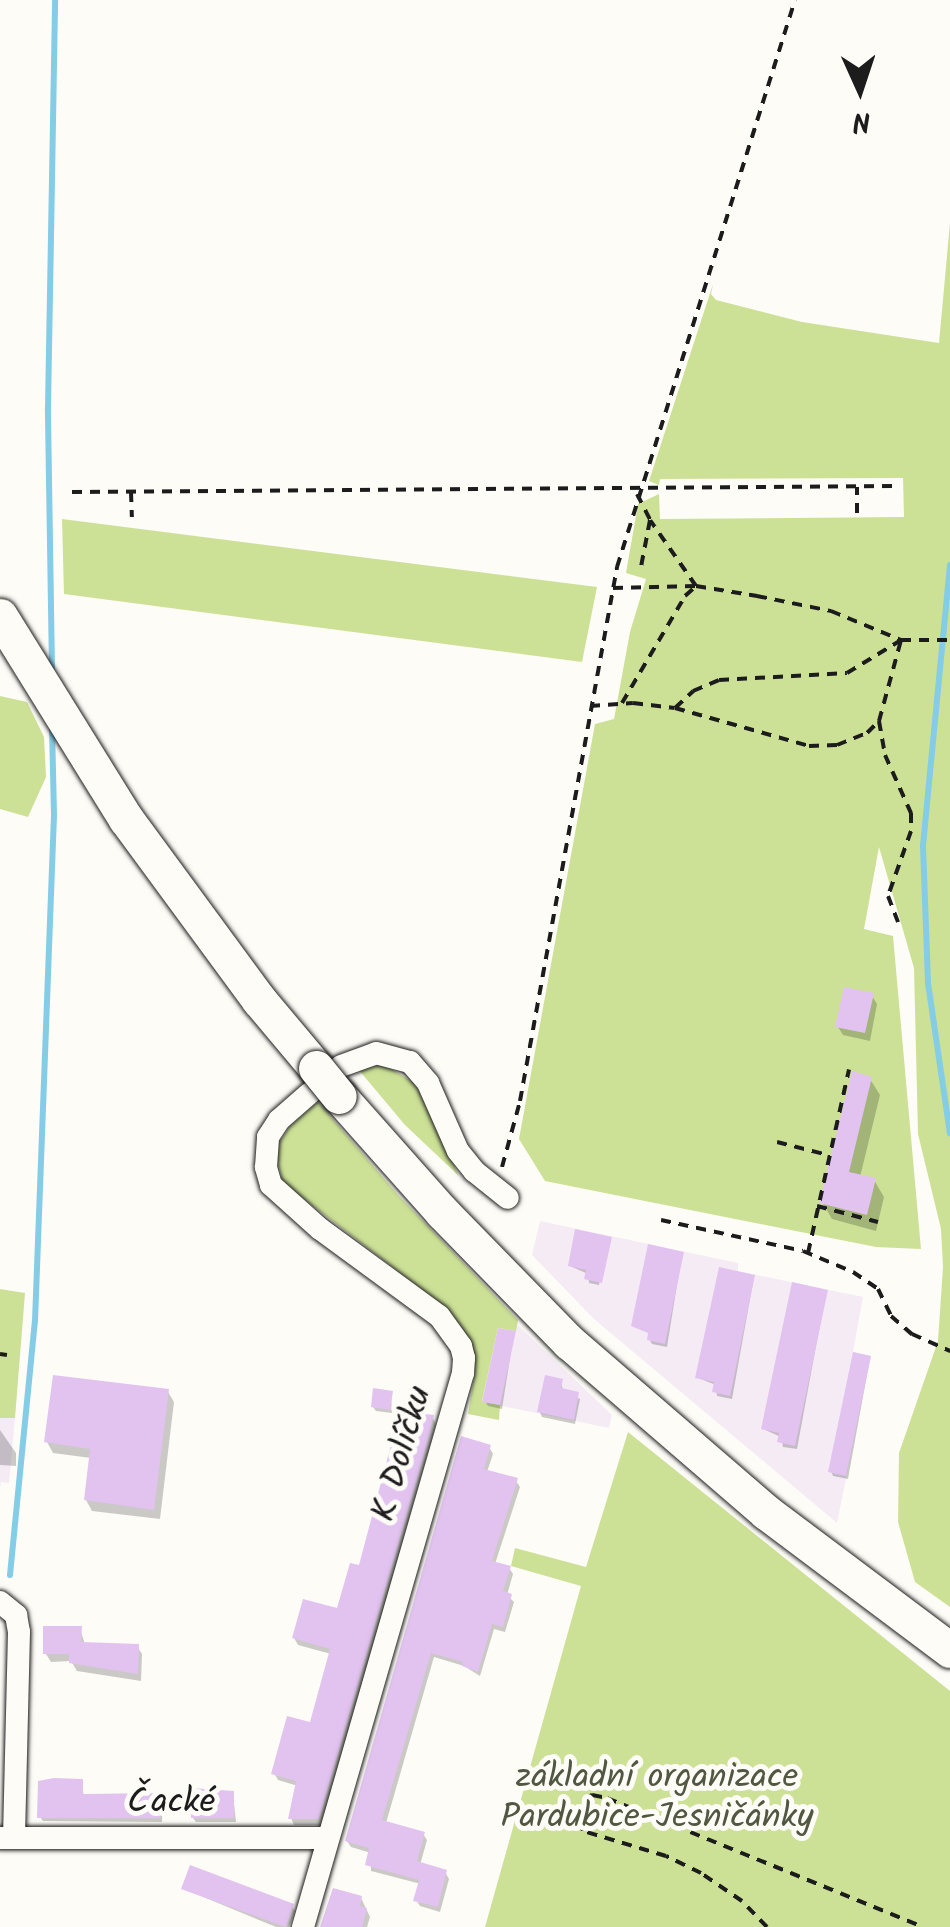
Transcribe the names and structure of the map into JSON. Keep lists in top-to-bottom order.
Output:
{
  "streets": {
    "street": ["K Dolíčku", "Čacké"]
  },
  "crossings": [
    ["K Dolíčku", "Čacké"]
  ],
  "parks": ["základní organizace Pardubice-Jesničánky"],
  "north": "bottom"
}
